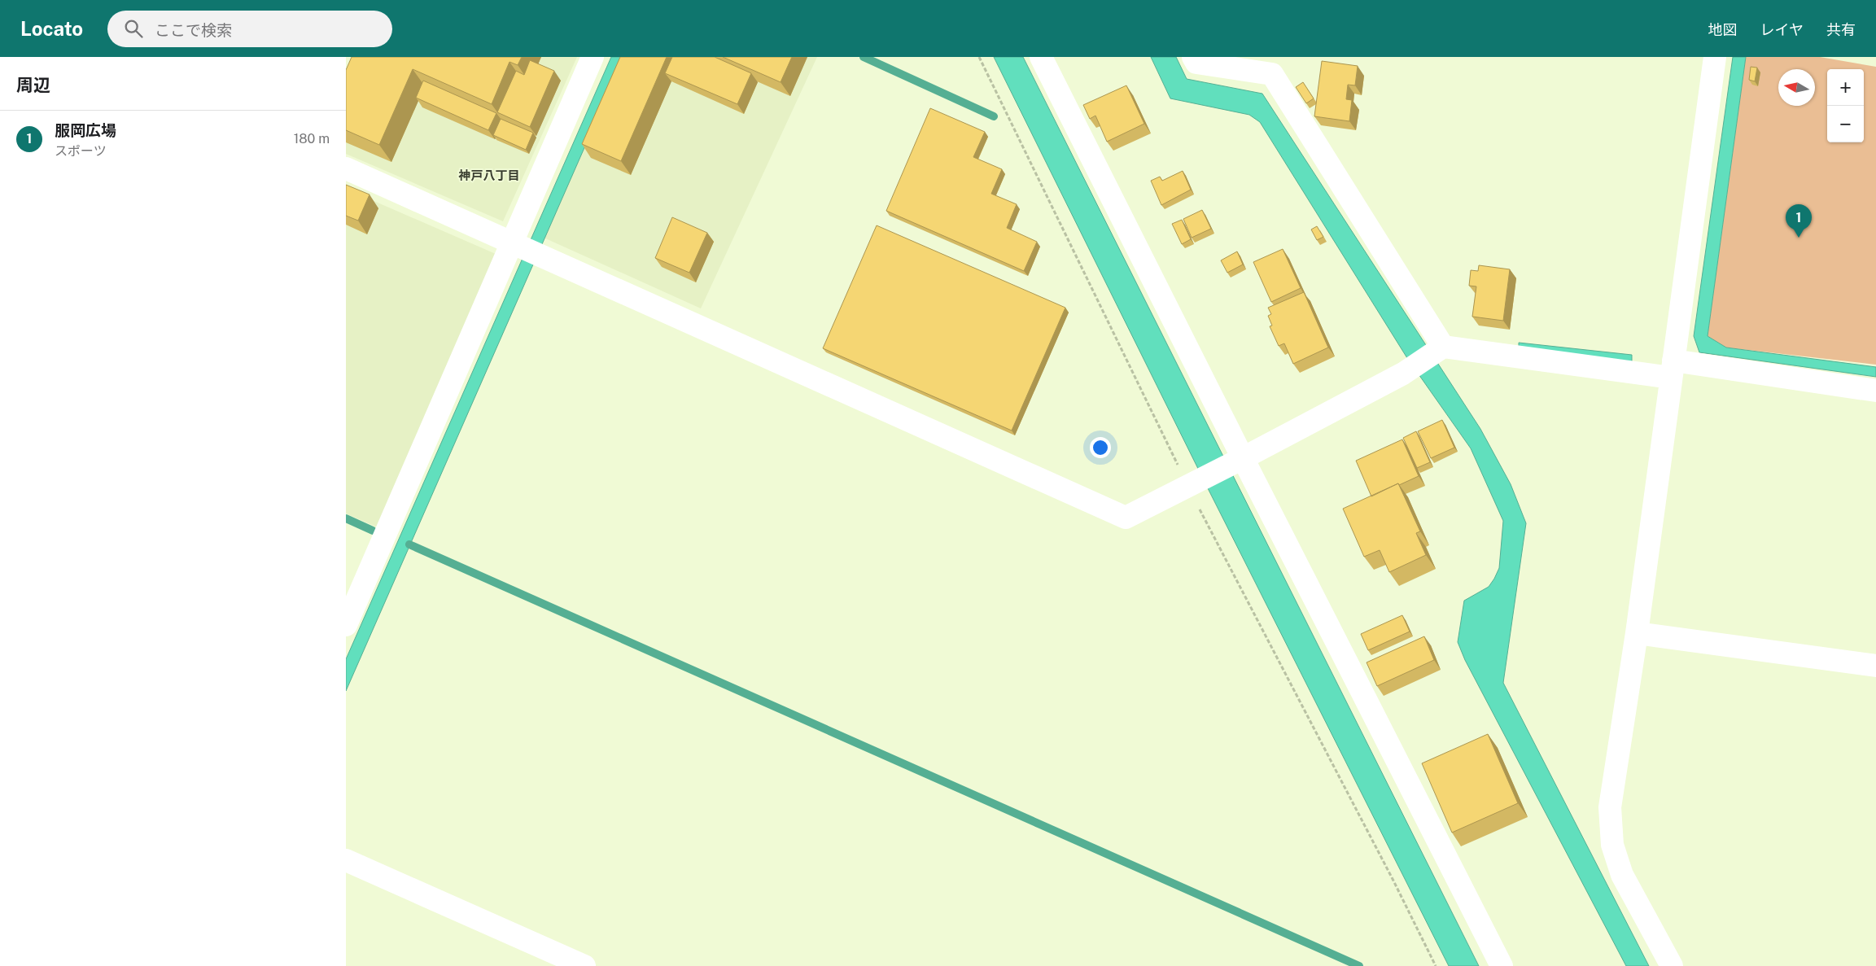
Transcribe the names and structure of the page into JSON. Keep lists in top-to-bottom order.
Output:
{
  "districts": ["神戸八丁目"],
  "north": "left",
  "page": {
    "header": "Locato",
    "search": "ここで検索",
    "nav": ["地図", "レイヤ", "共有"],
    "heading": "周辺",
    "map_buttons": ["+", "−"],
    "list": [
      {
        "mark": "1",
        "name": "服岡広場",
        "note": "スポーツ",
        "value": "180 m"
      }
    ],
    "pins": "1"
  }
}
